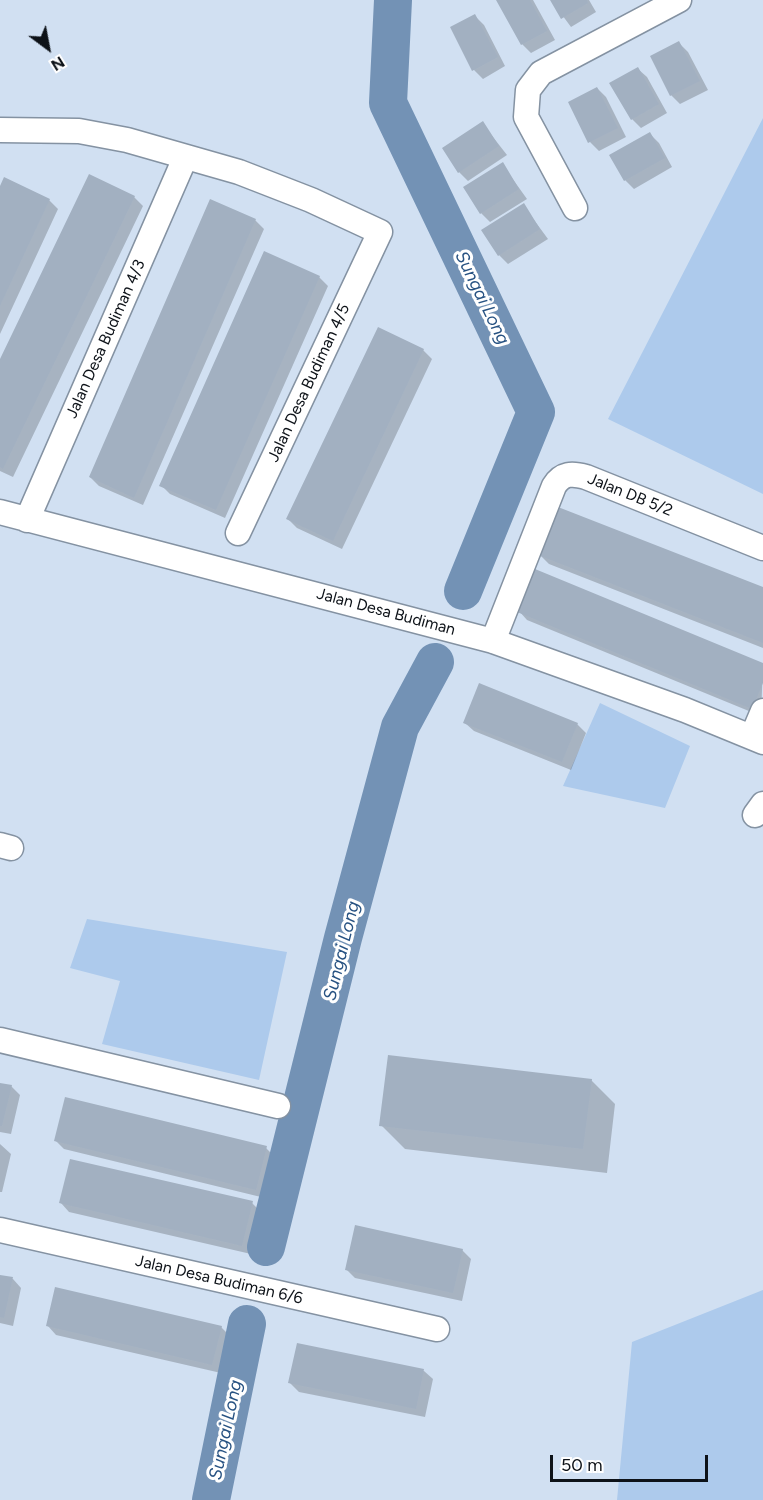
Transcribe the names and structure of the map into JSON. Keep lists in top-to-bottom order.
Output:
{
  "streets": {
    "street": [
      "Jalan Desa Budiman 4/3",
      "Jalan Desa Budiman 4/5",
      "Jalan DB 5/2",
      "Jalan Desa Budiman",
      "Jalan Desa Budiman 6/6"
    ]
  },
  "crossings": [
    ["Jalan Desa Budiman 4/3", "Jalan Desa Budiman 4/5"],
    ["Jalan Desa Budiman 4/3", "Jalan Desa Budiman"],
    ["Jalan DB 5/2", "Jalan Desa Budiman"]
  ],
  "water": ["Sungai Long"],
  "scale_bar": "50 m",
  "north": "bottom right"
}
